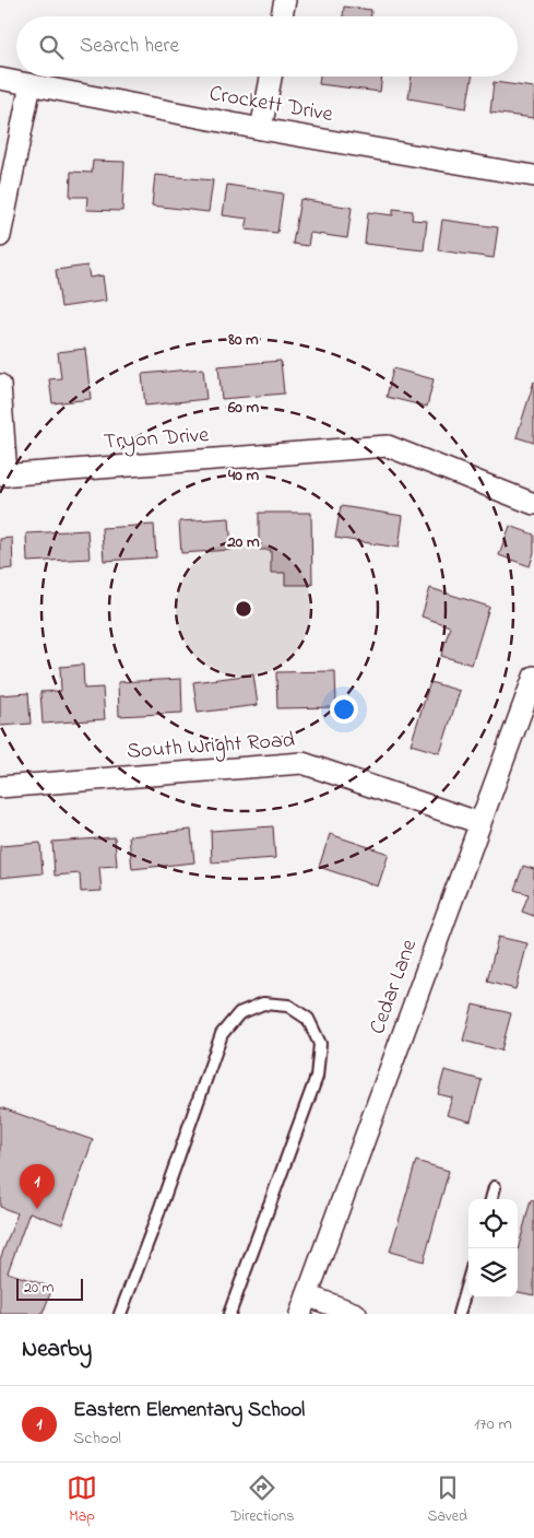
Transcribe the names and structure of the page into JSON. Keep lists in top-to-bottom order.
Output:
{
  "streets": {
    "street": [
      "Crockett Drive",
      "Tryon Drive",
      "South Wright Road",
      "Cedar Lane"
    ]
  },
  "crossings": [
    ["South Wright Road", "Cedar Lane"]
  ],
  "scale_bar": "20 m",
  "page": {
    "search": "Search here",
    "pins": "1",
    "scale": "20 m",
    "heading": "Nearby",
    "list": [
      {
        "mark": "1",
        "name": "Eastern Elementary School",
        "note": "School",
        "value": "170 m"
      }
    ],
    "nav": ["Map", "Directions", "Saved"]
  },
  "rings": [
    "80 m",
    "60 m",
    "40 m",
    "20 m"
  ]
}
